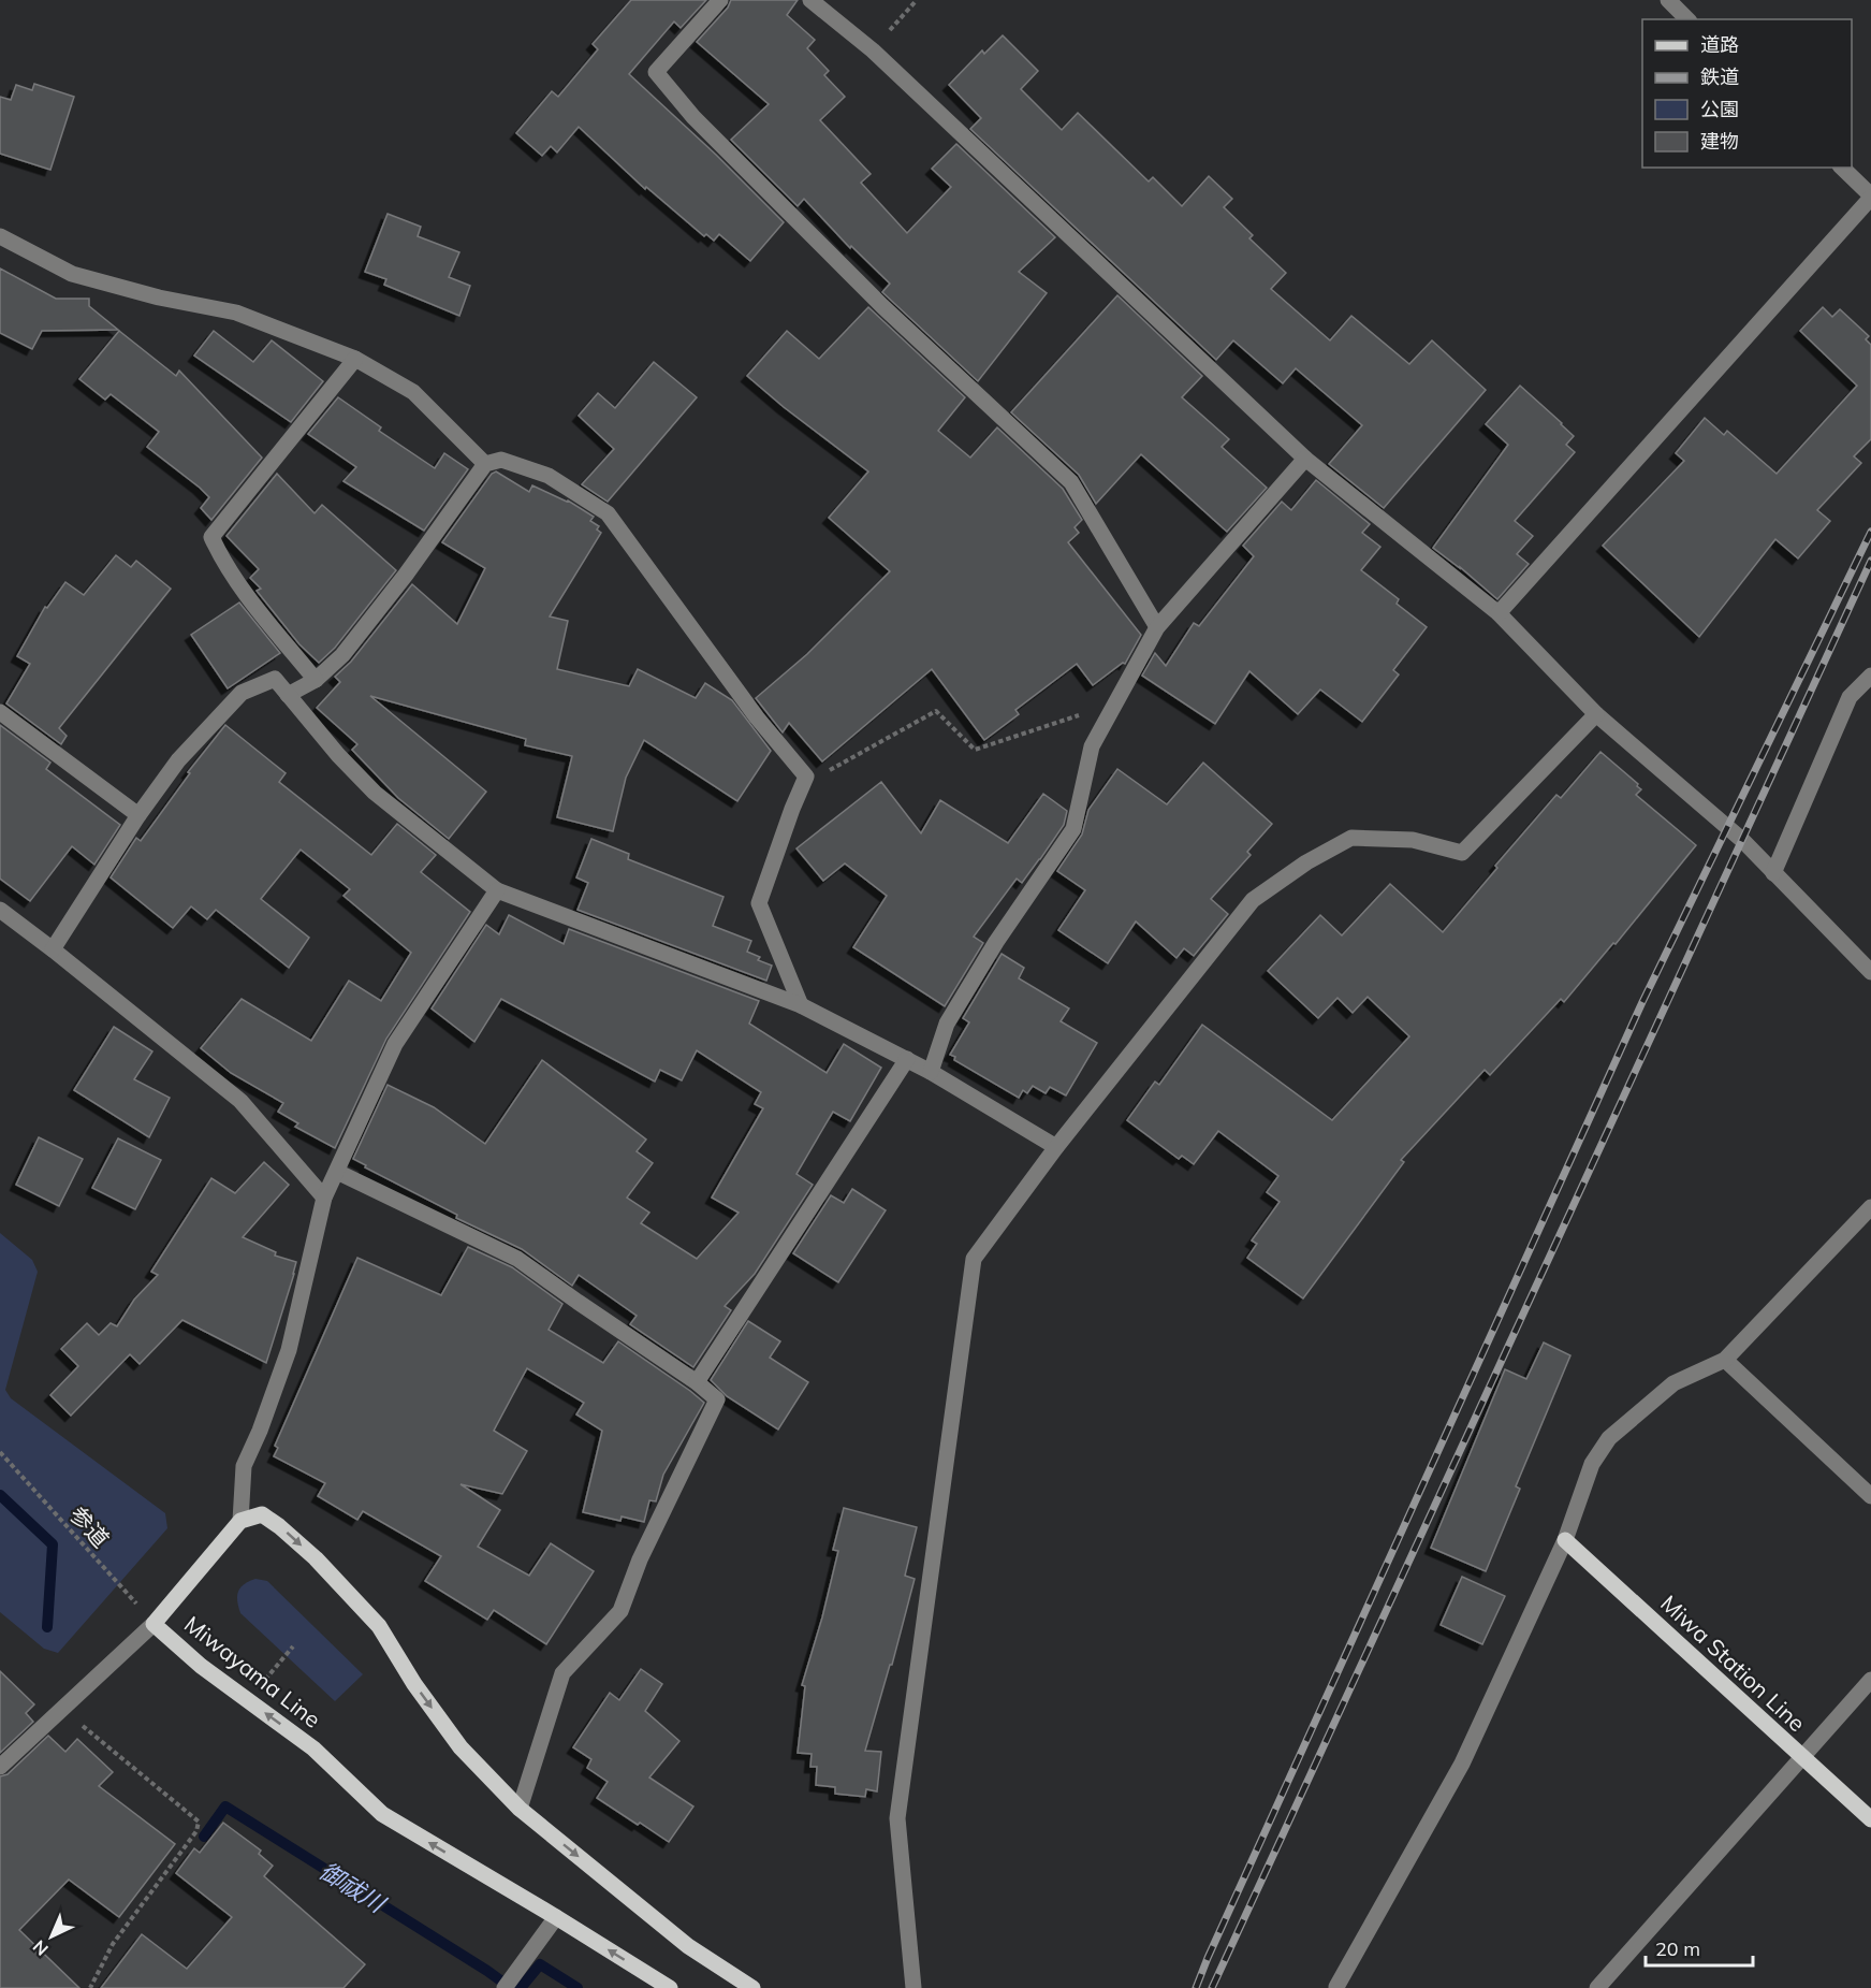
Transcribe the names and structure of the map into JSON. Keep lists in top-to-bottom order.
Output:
{
  "streets": {
    "main road": ["Miwa Station Line", "Miwayama Line"],
    "path": ["参道"]
  },
  "crossings": [
    ["参道", "Miwayama Line"]
  ],
  "water": ["御祓川"],
  "legend": [
    "道路",
    "鉄道",
    "公園",
    "建物"
  ],
  "scale_bar": "20 m",
  "north": "bottom left"
}
